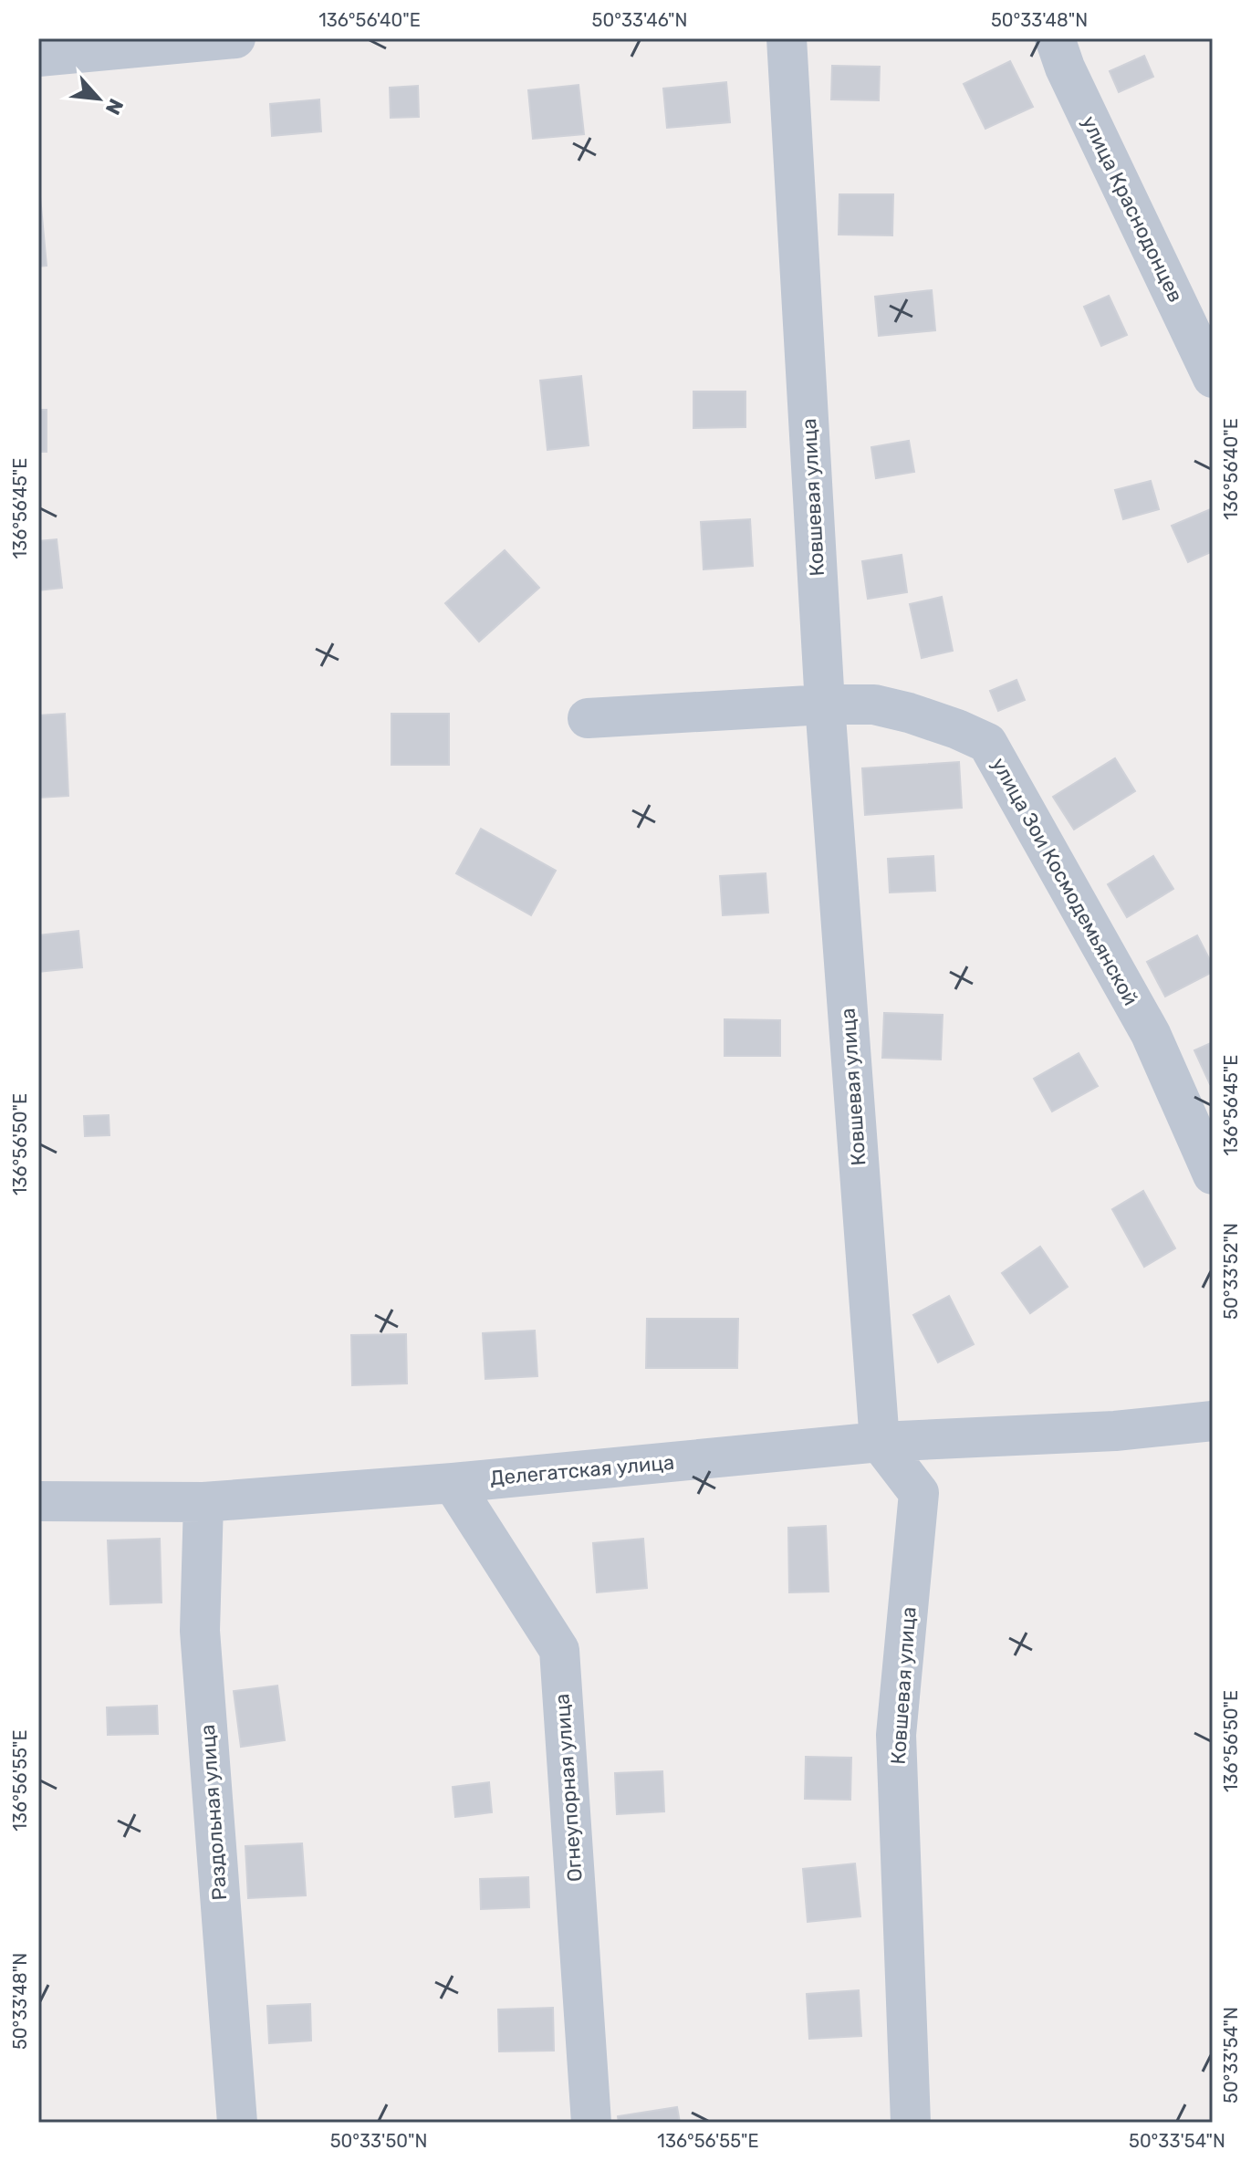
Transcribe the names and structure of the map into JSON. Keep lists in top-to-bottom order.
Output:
{
  "streets": {
    "street": [
      "улица Краснодонцев",
      "Ковшевая улица",
      "улица Зои Космодемьянской",
      "Делегатская улица",
      "Огнеупорная улица",
      "Раздольная улица"
    ]
  },
  "crossings": [
    ["Ковшевая улица", "улица Зои Космодемьянской"],
    ["Ковшевая улица", "Делегатская улица"],
    ["Делегатская улица", "Огнеупорная улица"],
    ["Делегатская улица", "Раздольная улица"]
  ],
  "north": "bottom right",
  "coordinates": [
    "136°56'40\"E",
    "50°33'46\"N",
    "50°33'48\"N",
    "136°56'45\"E",
    "136°56'50\"E",
    "50°33'52\"N",
    "136°56'55\"E",
    "50°33'54\"N",
    "50°33'50\"N"
  ]
}
